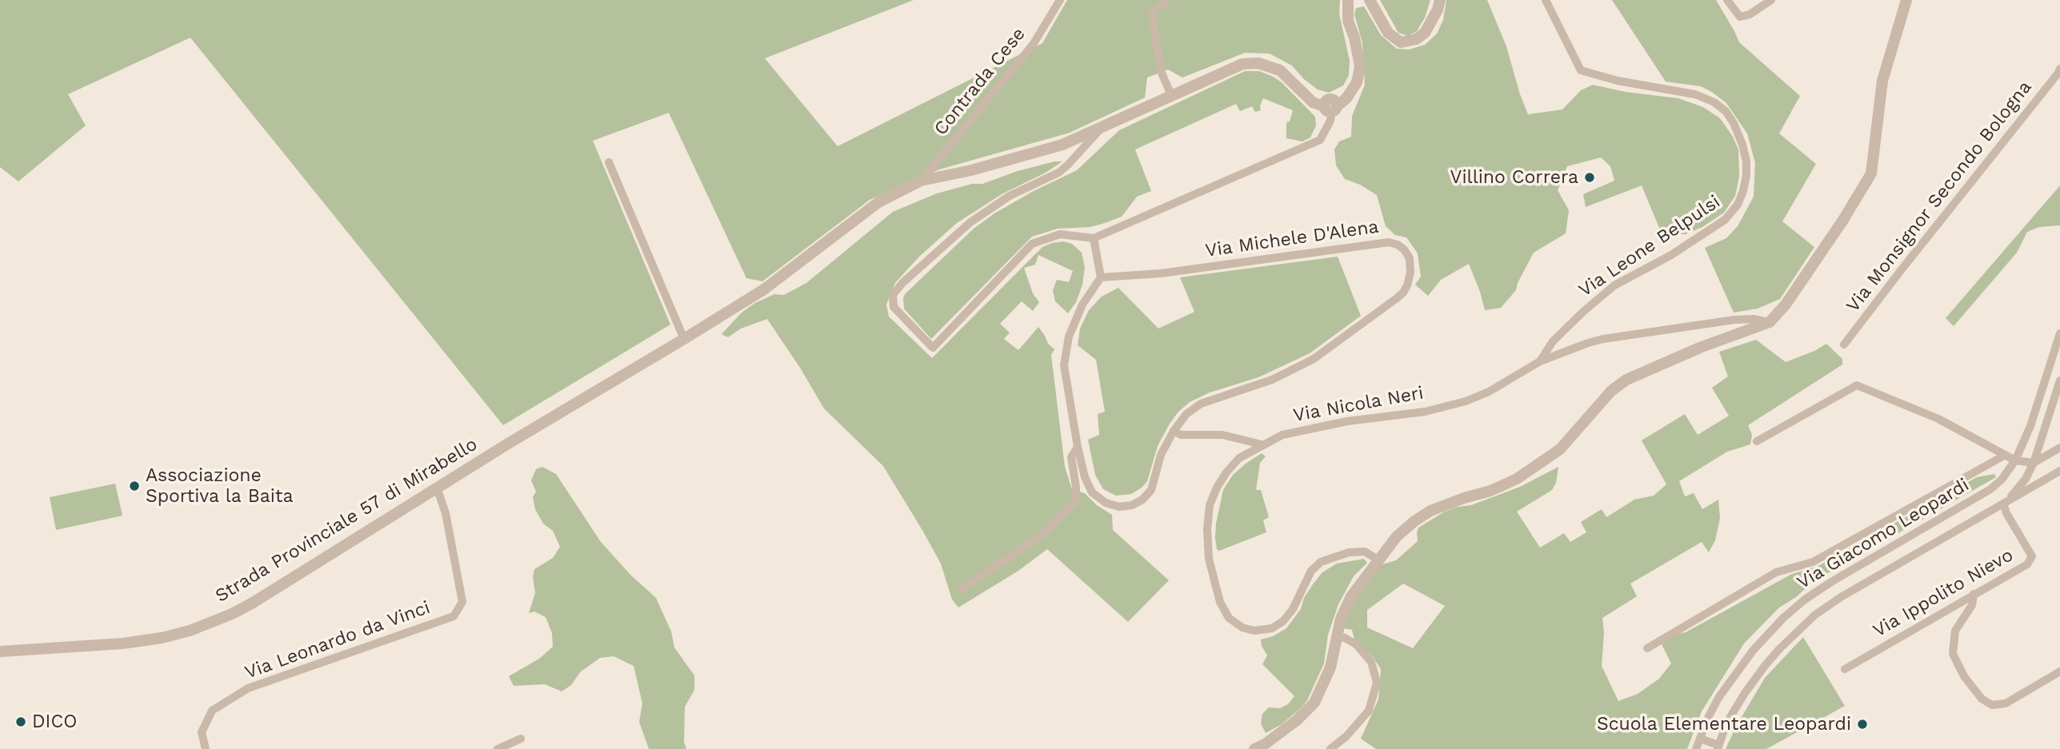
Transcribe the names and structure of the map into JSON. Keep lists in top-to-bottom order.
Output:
{
  "streets": {
    "street": [
      "Contrada Cese",
      "Via Monsignor Secondo Bologna",
      "Via Michele D'Alena",
      "Via Leone Belpulsi",
      "Via Nicola Neri",
      "Strada Provinciale 57 di Mirabello",
      "Via Giacomo Leopardi",
      "Via Ippolito Nievo",
      "Via Leonardo da Vinci"
    ]
  },
  "crossings": [
    ["Contrada Cese", "Strada Provinciale 57 di Mirabello"],
    ["Via Leone Belpulsi", "Via Nicola Neri"],
    ["Strada Provinciale 57 di Mirabello", "Via Leonardo da Vinci"],
    ["Via Giacomo Leopardi", "Via Ippolito Nievo"]
  ],
  "places": [
    "Villino Correra",
    "Associazione Sportiva la Baita",
    "DICO",
    "Scuola Elementare Leopardi"
  ]
}
